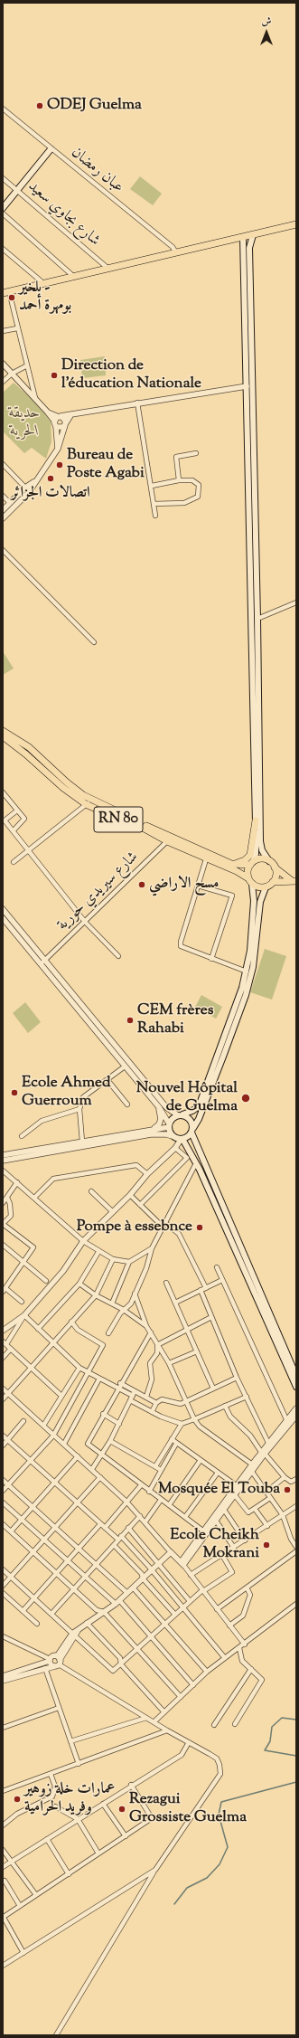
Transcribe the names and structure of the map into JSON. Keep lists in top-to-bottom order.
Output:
{
  "streets": {
    "main road": ["RN 80"],
    "street": ["عبان رمضان", "شارع بجاوي سعيد", "شارع سيريدي حورية"]
  },
  "crossings": [
    ["RN 80", "شارع سيريدي حورية"]
  ],
  "parks": ["حديقة الحرية"],
  "places": [
    "ODEJ Guelma",
    "بلخير - بومهرة أحمد",
    "Direction de l'éducation Nationale",
    "Bureau de Poste Agabi",
    "اتصالات الجزائر",
    "مسح الاراضي",
    "CEM frères Rahabi",
    "Ecole Ahmed Guerroum",
    "Nouvel Hôpital de Guelma",
    "Pompe à essebnce",
    "Mosquée El Touba",
    "Ecole Cheikh Mokrani",
    "عمارات خلة زوهير وفريد الحرامية",
    "Rezagui Grossiste Guelma"
  ],
  "north": "top"
}
